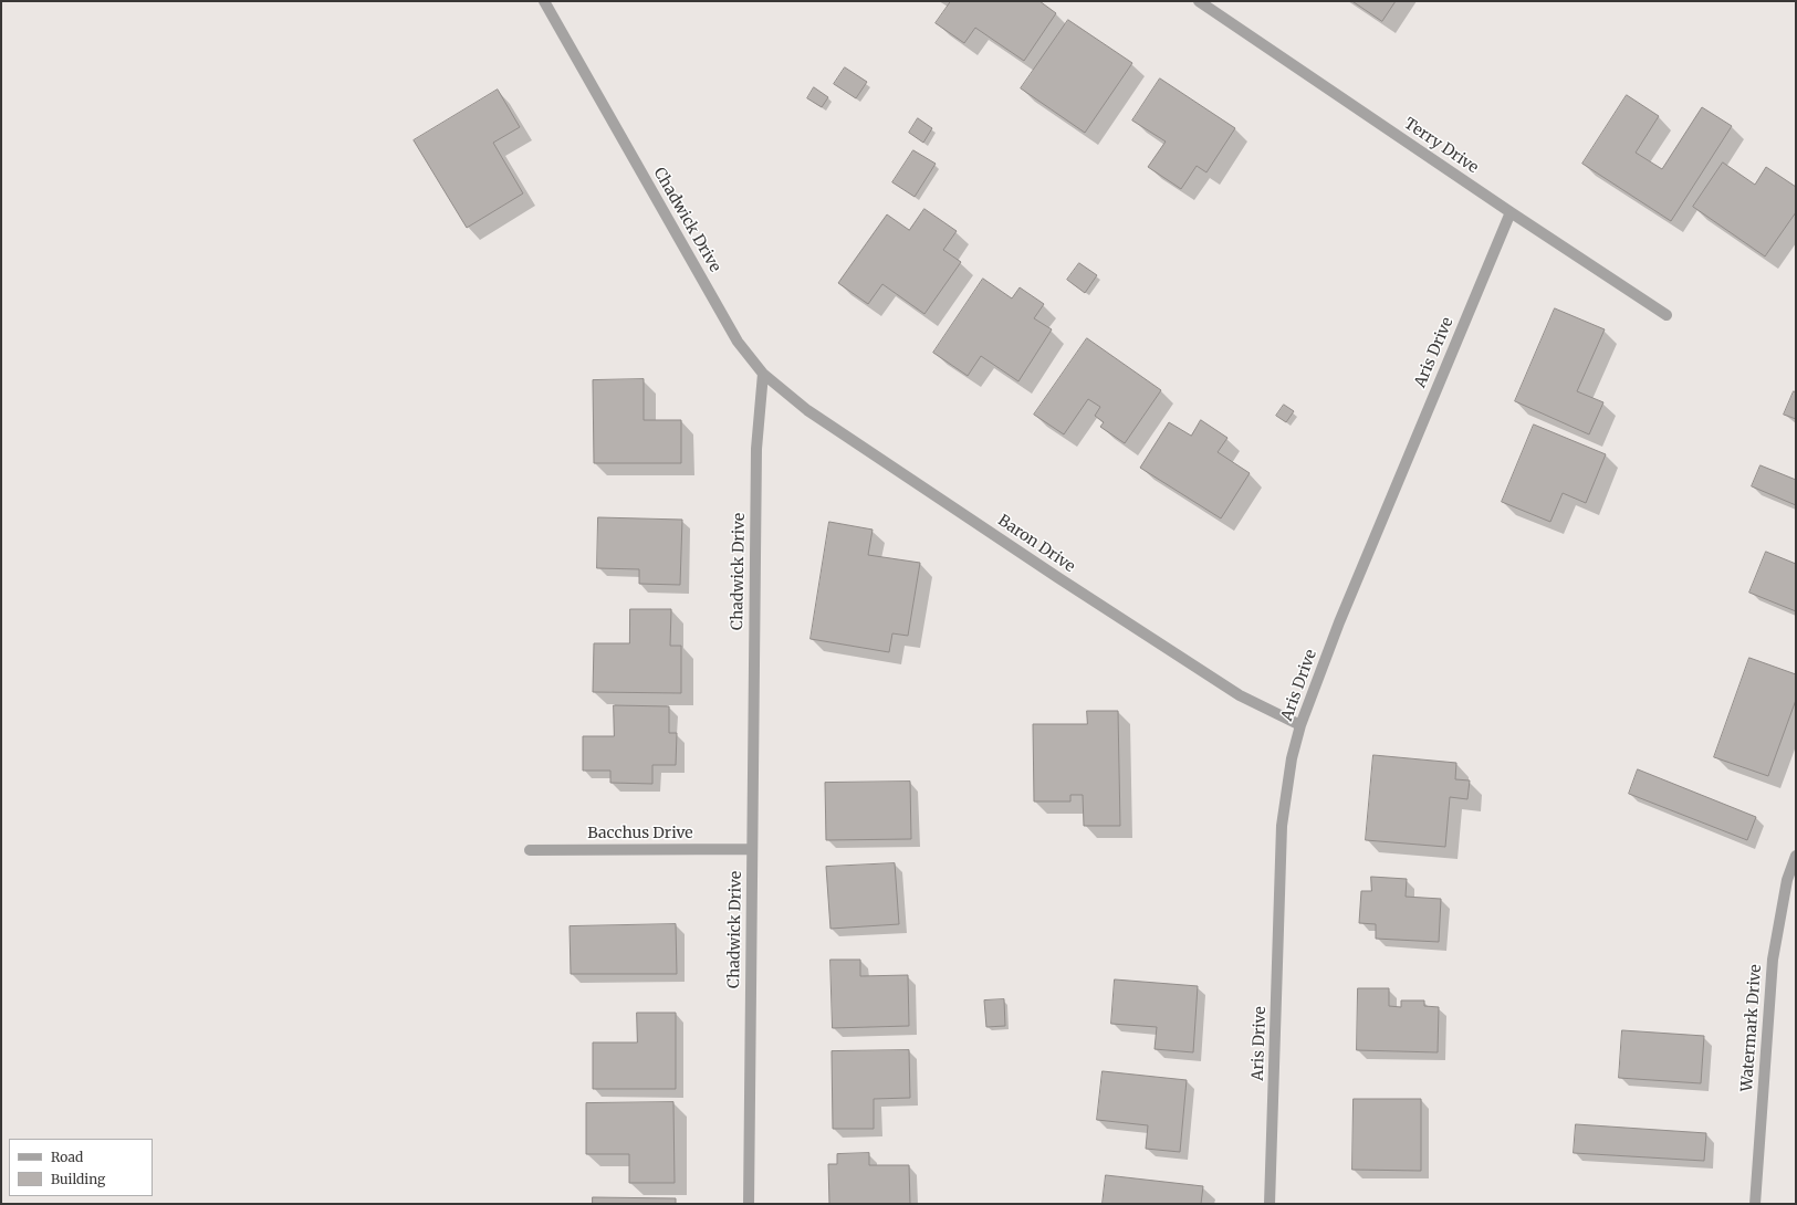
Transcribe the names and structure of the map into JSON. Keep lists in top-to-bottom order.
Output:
{
  "streets": {
    "street": [
      "Terry Drive",
      "Chadwick Drive",
      "Aris Drive",
      "Baron Drive",
      "Bacchus Drive",
      "Watermark Drive"
    ]
  },
  "crossings": [
    ["Terry Drive", "Aris Drive"],
    ["Chadwick Drive", "Baron Drive"],
    ["Chadwick Drive", "Bacchus Drive"],
    ["Aris Drive", "Baron Drive"]
  ],
  "legend": ["Road", "Building"]
}
